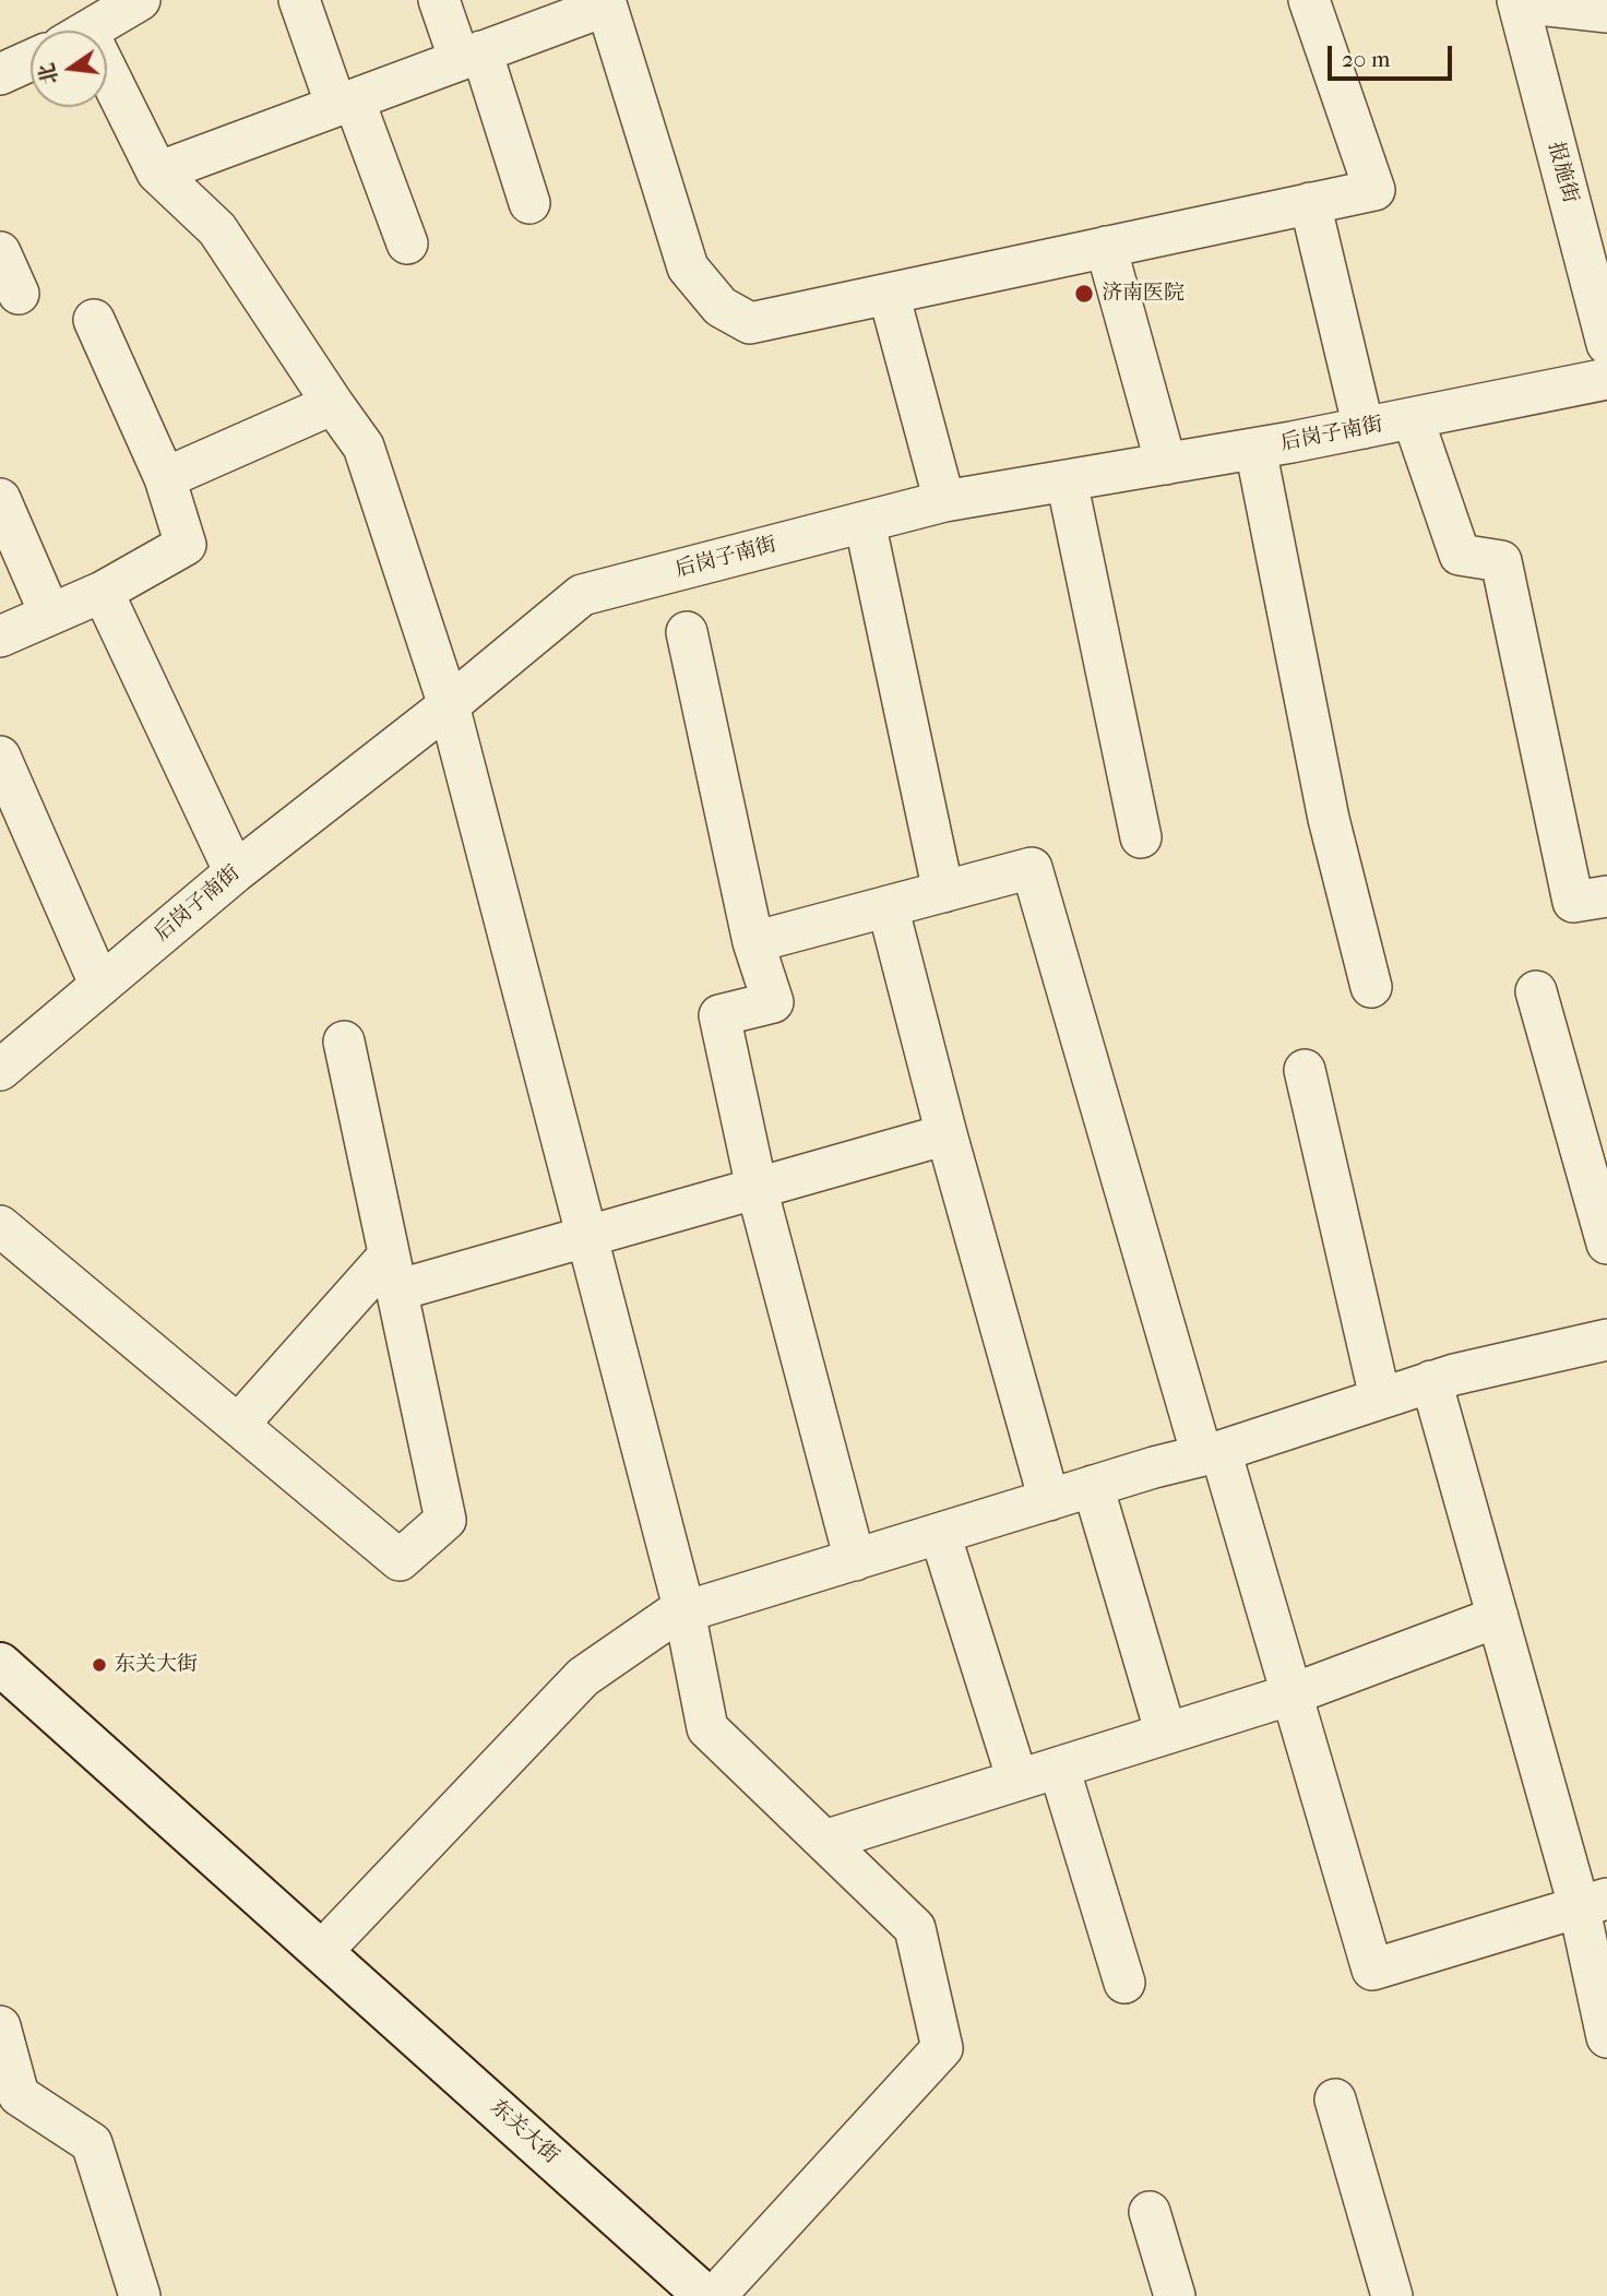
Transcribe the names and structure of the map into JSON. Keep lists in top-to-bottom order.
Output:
{
  "streets": {
    "main road": ["东关大街"],
    "street": ["报施街", "后岗子南街"]
  },
  "places": ["济南医院", "东关大街"],
  "scale_bar": "20 m",
  "north": "left"
}
